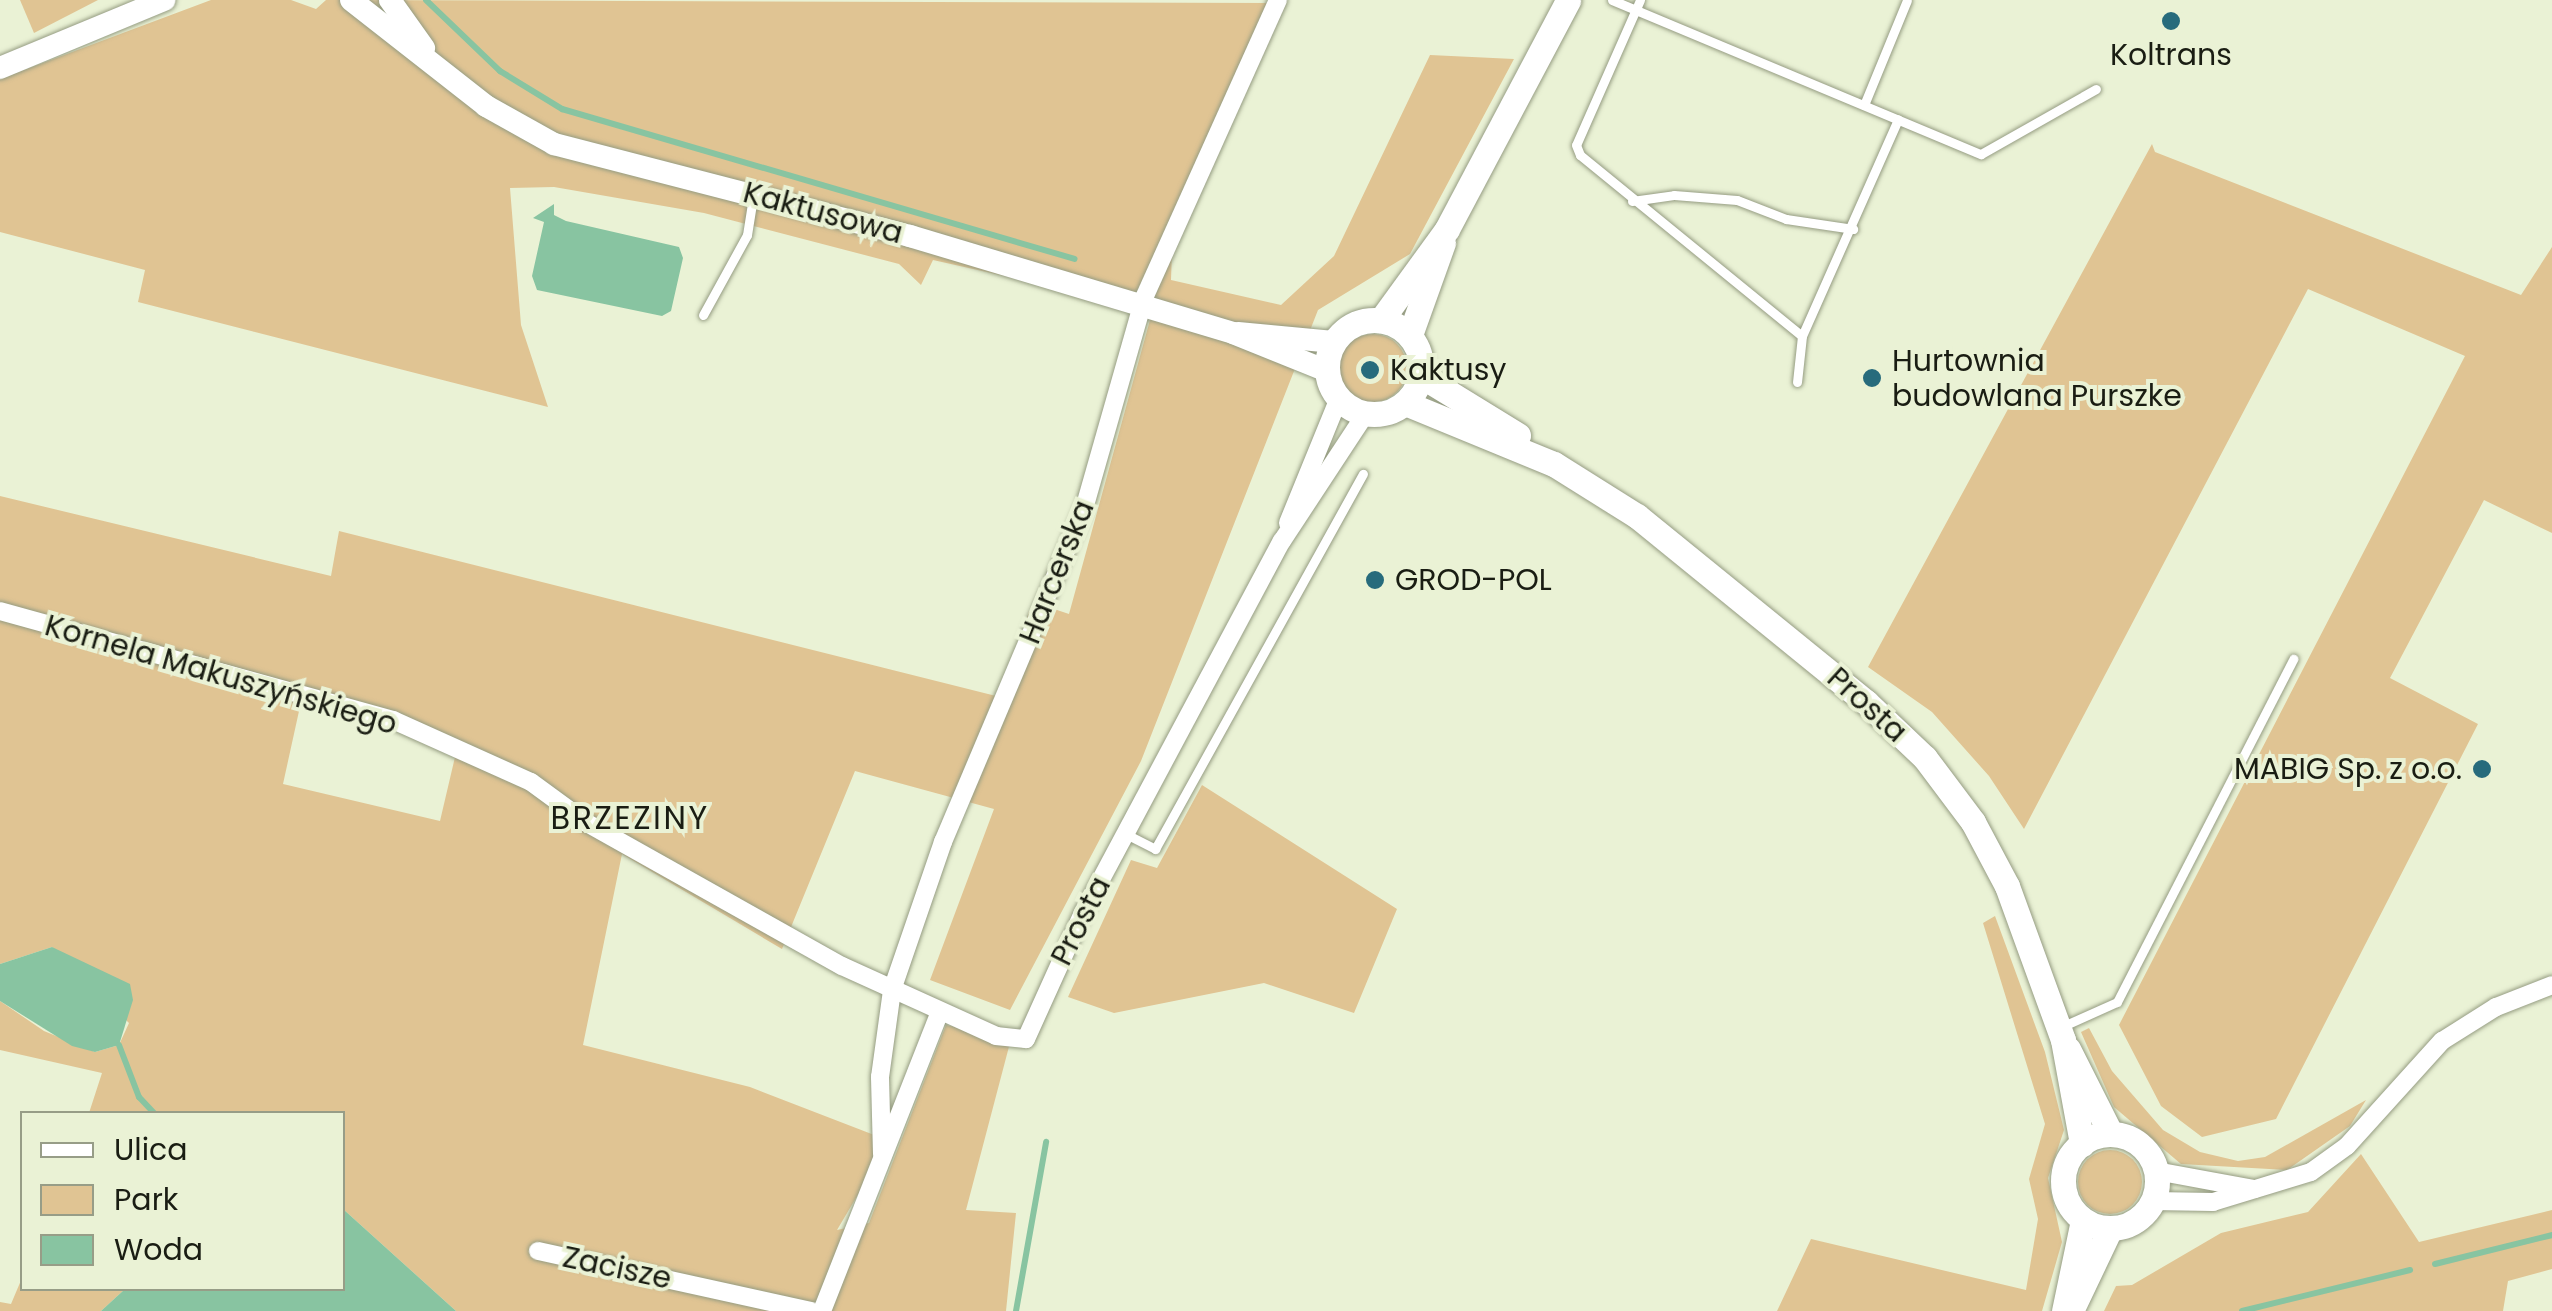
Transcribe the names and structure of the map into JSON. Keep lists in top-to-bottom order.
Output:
{
  "streets": {
    "main road": ["Prosta"],
    "street": [
      "Kaktusowa",
      "Harcerska",
      "Kornela Makuszyńskiego",
      "Zacisze"
    ]
  },
  "crossings": [
    ["Kaktusowa", "Harcerska"],
    ["Kaktusowa", "Prosta"],
    ["Harcerska", "Kornela Makuszyńskiego"],
    ["Kornela Makuszyńskiego", "Prosta"]
  ],
  "districts": ["BRZEZINY"],
  "places": [
    "Koltrans",
    "Kaktusy",
    "Hurtownia budowlana Purszke",
    "GROD-POL",
    "MABIG Sp. z o.o."
  ],
  "legend": ["Ulica", "Park", "Woda"]
}
